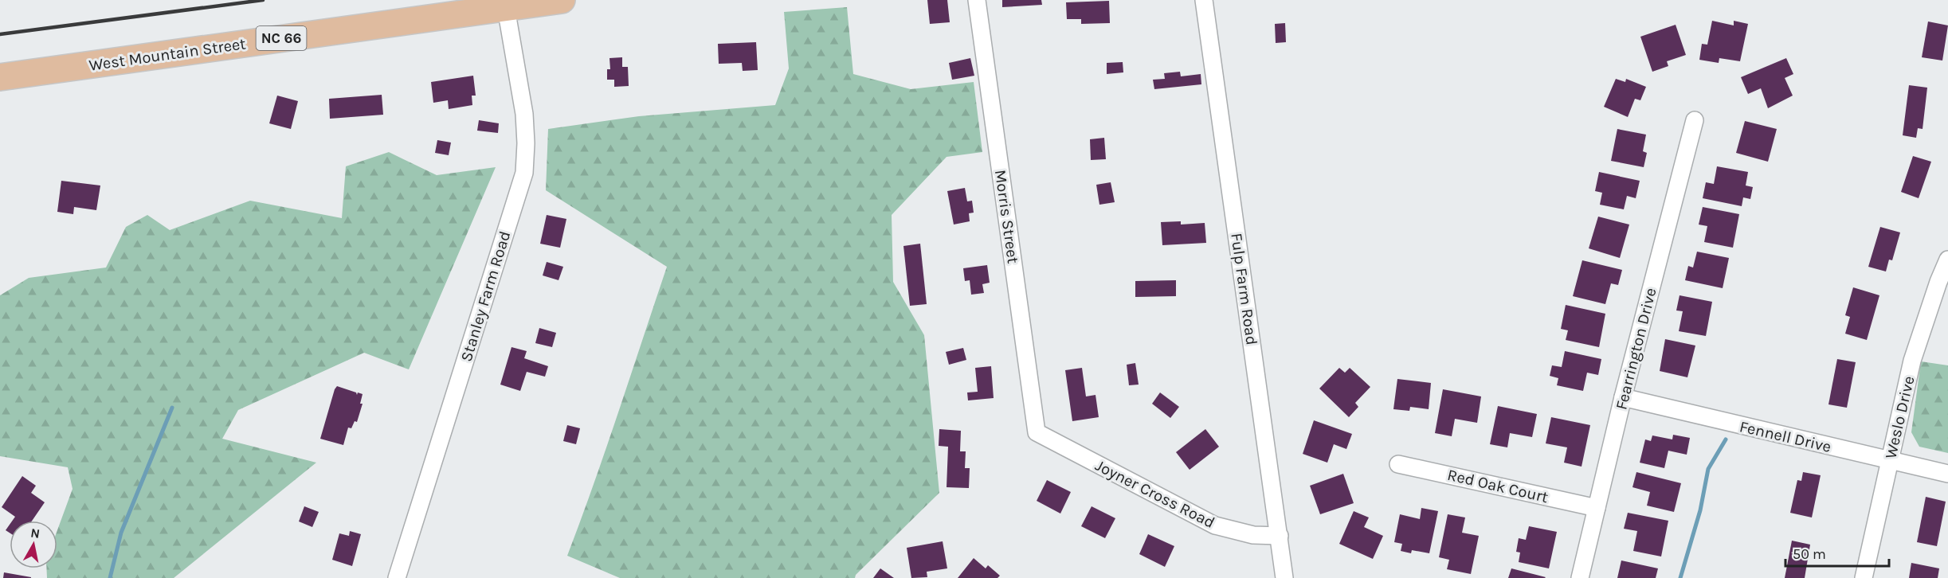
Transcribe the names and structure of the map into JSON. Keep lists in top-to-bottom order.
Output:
{
  "streets": {
    "main road": ["NC 66", "West Mountain Street"],
    "street": [
      "Morris Street",
      "Fulp Farm Road",
      "Stanley Farm Road",
      "Fearrington Drive",
      "Weslo Drive",
      "Fennell Drive",
      "Red Oak Court",
      "Joyner Cross Road"
    ]
  },
  "crossings": [
    ["West Mountain Street", "Stanley Farm Road"],
    ["Morris Street", "Joyner Cross Road"],
    ["Fulp Farm Road", "Joyner Cross Road"],
    ["Fearrington Drive", "Fennell Drive"],
    ["Fearrington Drive", "Red Oak Court"],
    ["Weslo Drive", "Fennell Drive"]
  ],
  "scale_bar": "50 m",
  "north": "top"
}
